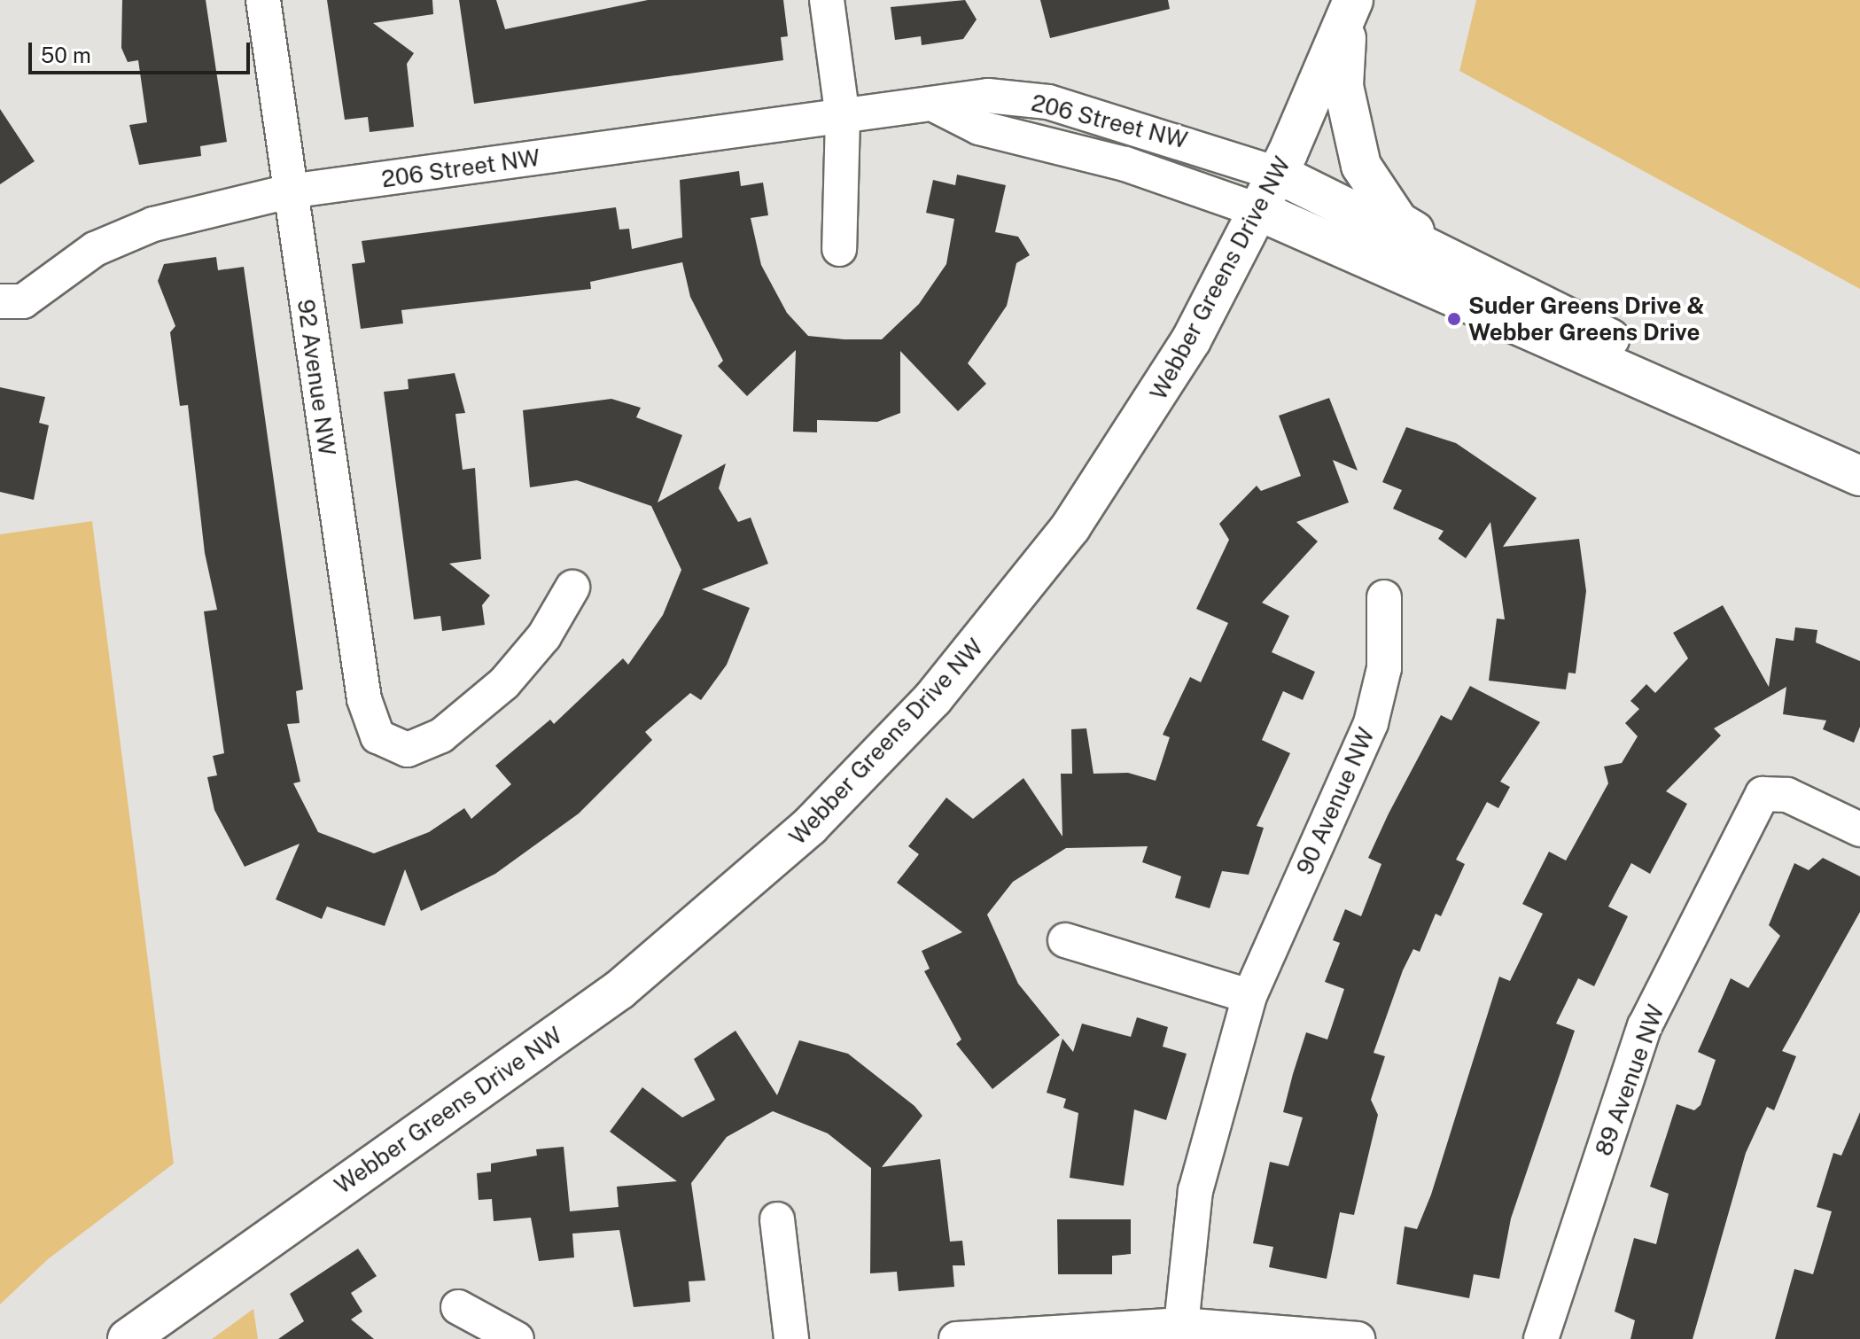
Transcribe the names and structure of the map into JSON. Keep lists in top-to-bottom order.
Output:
{
  "streets": {
    "main road": ["Webber Greens Drive NW"],
    "street": [
      "206 Street NW",
      "92 Avenue NW",
      "90 Avenue NW",
      "89 Avenue NW"
    ]
  },
  "crossings": [
    ["206 Street NW", "Webber Greens Drive NW"],
    ["206 Street NW", "92 Avenue NW"]
  ],
  "places": ["Suder Greens Drive & Webber Greens Drive"],
  "scale_bar": "50 m"
}
